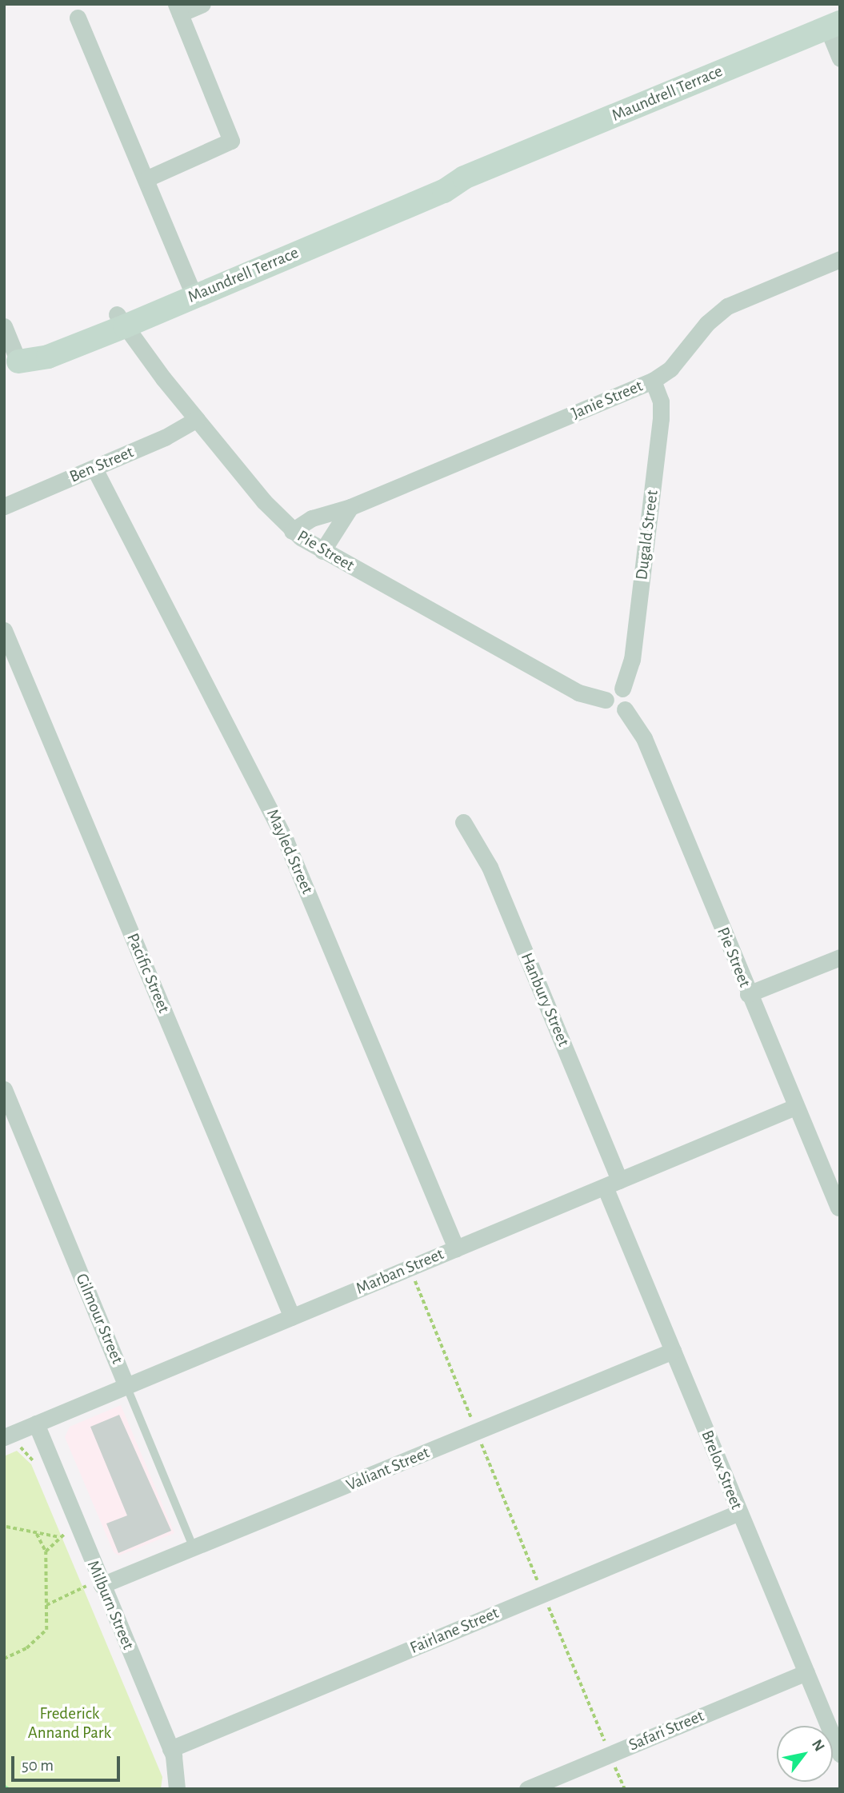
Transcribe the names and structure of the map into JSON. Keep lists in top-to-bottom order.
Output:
{
  "streets": {
    "main road": ["Maundrell Terrace"],
    "street": [
      "Janie Street",
      "Ben Street",
      "Dugald Street",
      "Pie Street",
      "Mayled Street",
      "Pacific Street",
      "Hanbury Street",
      "Marban Street",
      "Gilmour Street",
      "Valiant Street",
      "Brelox Street",
      "Milburn Street",
      "Fairlane Street",
      "Safari Street"
    ]
  },
  "crossings": [
    ["Maundrell Terrace", "Pie Street"],
    ["Janie Street", "Dugald Street"],
    ["Janie Street", "Pie Street"],
    ["Ben Street", "Pie Street"],
    ["Ben Street", "Mayled Street"],
    ["Dugald Street", "Pie Street"],
    ["Pie Street", "Marban Street"],
    ["Mayled Street", "Marban Street"],
    ["Pacific Street", "Marban Street"],
    ["Hanbury Street", "Marban Street"],
    ["Hanbury Street", "Brelox Street"],
    ["Marban Street", "Gilmour Street"],
    ["Marban Street", "Brelox Street"],
    ["Marban Street", "Milburn Street"],
    ["Gilmour Street", "Valiant Street"],
    ["Valiant Street", "Brelox Street"],
    ["Valiant Street", "Milburn Street"],
    ["Brelox Street", "Fairlane Street"],
    ["Brelox Street", "Safari Street"],
    ["Milburn Street", "Fairlane Street"]
  ],
  "parks": ["Frederick Annand Park"],
  "scale_bar": "50 m",
  "north": "top right"
}
